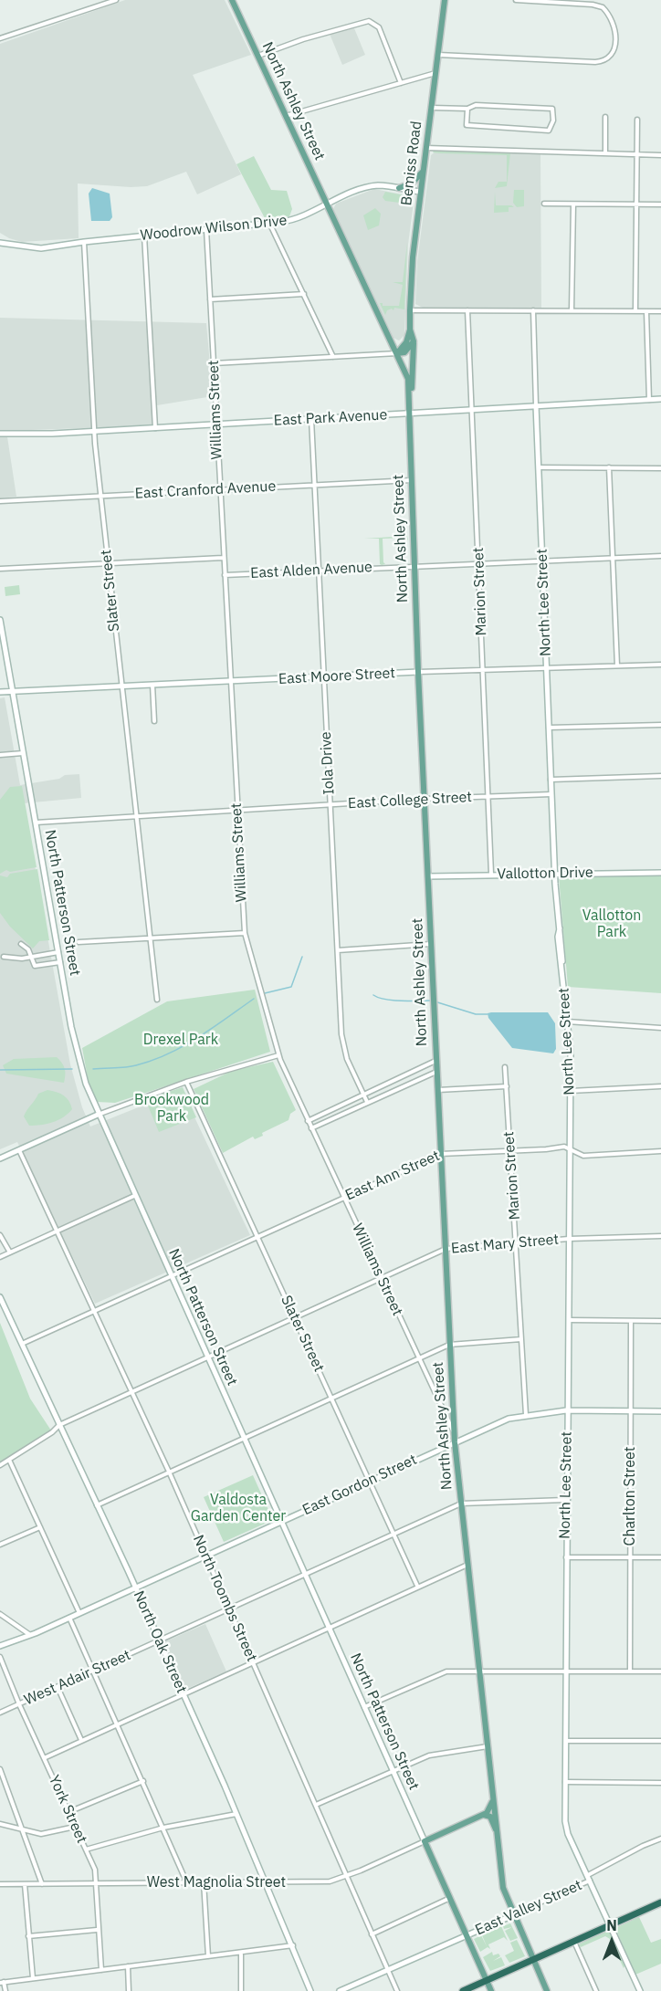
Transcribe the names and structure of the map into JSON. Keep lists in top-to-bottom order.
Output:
{
  "streets": {
    "main road": [
      "North Ashley Street",
      "Bemiss Road",
      "Woodrow Wilson Drive",
      "East Park Avenue",
      "North Lee Street",
      "East Moore Street",
      "Vallotton Drive",
      "North Patterson Street",
      "East Gordon Street",
      "North Oak Street",
      "East Valley Street"
    ],
    "street": [
      "Williams Street",
      "East Cranford Avenue",
      "East Alden Avenue",
      "Slater Street",
      "Marion Street",
      "Iola Drive",
      "East College Street",
      "East Ann Street",
      "East Mary Street",
      "Charlton Street",
      "North Toombs Street",
      "West Adair Street",
      "York Street",
      "West Magnolia Street"
    ]
  },
  "crossings": [
    ["North Ashley Street", "Bemiss Road"],
    ["North Ashley Street", "Woodrow Wilson Drive"],
    ["North Ashley Street", "Williams Street"],
    ["North Ashley Street", "East Park Avenue"],
    ["North Ashley Street", "East Cranford Avenue"],
    ["North Ashley Street", "East Alden Avenue"],
    ["North Ashley Street", "East Moore Street"],
    ["North Ashley Street", "East College Street"],
    ["North Ashley Street", "Vallotton Drive"],
    ["North Ashley Street", "East Ann Street"],
    ["North Ashley Street", "East Mary Street"],
    ["North Ashley Street", "East Gordon Street"],
    ["North Ashley Street", "West Adair Street"],
    ["North Ashley Street", "East Valley Street"],
    ["Bemiss Road", "Woodrow Wilson Drive"],
    ["Woodrow Wilson Drive", "Williams Street"],
    ["Woodrow Wilson Drive", "Slater Street"],
    ["Williams Street", "East Park Avenue"],
    ["Williams Street", "East Cranford Avenue"],
    ["Williams Street", "East Alden Avenue"],
    ["Williams Street", "East Moore Street"],
    ["Williams Street", "East College Street"],
    ["Williams Street", "East Ann Street"],
    ["Williams Street", "East Mary Street"],
    ["East Park Avenue", "Slater Street"],
    ["East Park Avenue", "Marion Street"],
    ["East Park Avenue", "North Lee Street"],
    ["East Park Avenue", "Iola Drive"],
    ["East Cranford Avenue", "Slater Street"],
    ["East Cranford Avenue", "Iola Drive"],
    ["East Alden Avenue", "Marion Street"],
    ["East Alden Avenue", "North Lee Street"],
    ["East Alden Avenue", "Iola Drive"],
    ["Slater Street", "East Moore Street"],
    ["Slater Street", "East College Street"],
    ["Slater Street", "East Ann Street"],
    ["Slater Street", "East Mary Street"],
    ["Slater Street", "East Gordon Street"],
    ["Slater Street", "West Adair Street"],
    ["Marion Street", "East Moore Street"],
    ["Marion Street", "East College Street"],
    ["Marion Street", "Vallotton Drive"],
    ["Marion Street", "East Ann Street"],
    ["Marion Street", "East Mary Street"],
    ["Marion Street", "East Gordon Street"],
    ["North Lee Street", "East Moore Street"],
    ["North Lee Street", "East College Street"],
    ["North Lee Street", "Vallotton Drive"],
    ["North Lee Street", "East Ann Street"],
    ["North Lee Street", "East Mary Street"],
    ["North Lee Street", "East Gordon Street"],
    ["North Lee Street", "East Valley Street"],
    ["East Moore Street", "Iola Drive"],
    ["East Moore Street", "North Patterson Street"],
    ["Iola Drive", "East College Street"],
    ["East College Street", "North Patterson Street"],
    ["North Patterson Street", "East Ann Street"],
    ["North Patterson Street", "East Mary Street"],
    ["North Patterson Street", "East Gordon Street"],
    ["North Patterson Street", "West Adair Street"],
    ["North Patterson Street", "West Magnolia Street"],
    ["North Patterson Street", "East Valley Street"],
    ["East Ann Street", "North Toombs Street"],
    ["East Ann Street", "North Oak Street"],
    ["East Mary Street", "North Toombs Street"],
    ["East Mary Street", "North Oak Street"],
    ["East Gordon Street", "Charlton Street"],
    ["East Gordon Street", "North Toombs Street"],
    ["East Gordon Street", "North Oak Street"],
    ["North Toombs Street", "West Adair Street"],
    ["North Toombs Street", "West Magnolia Street"],
    ["North Toombs Street", "East Valley Street"],
    ["North Oak Street", "West Adair Street"],
    ["North Oak Street", "West Magnolia Street"],
    ["West Adair Street", "York Street"],
    ["York Street", "West Magnolia Street"]
  ],
  "parks": [
    "Vallotton Park",
    "Drexel Park",
    "Brookwood Park",
    "Valdosta Garden Center"
  ],
  "north": "top"
}
